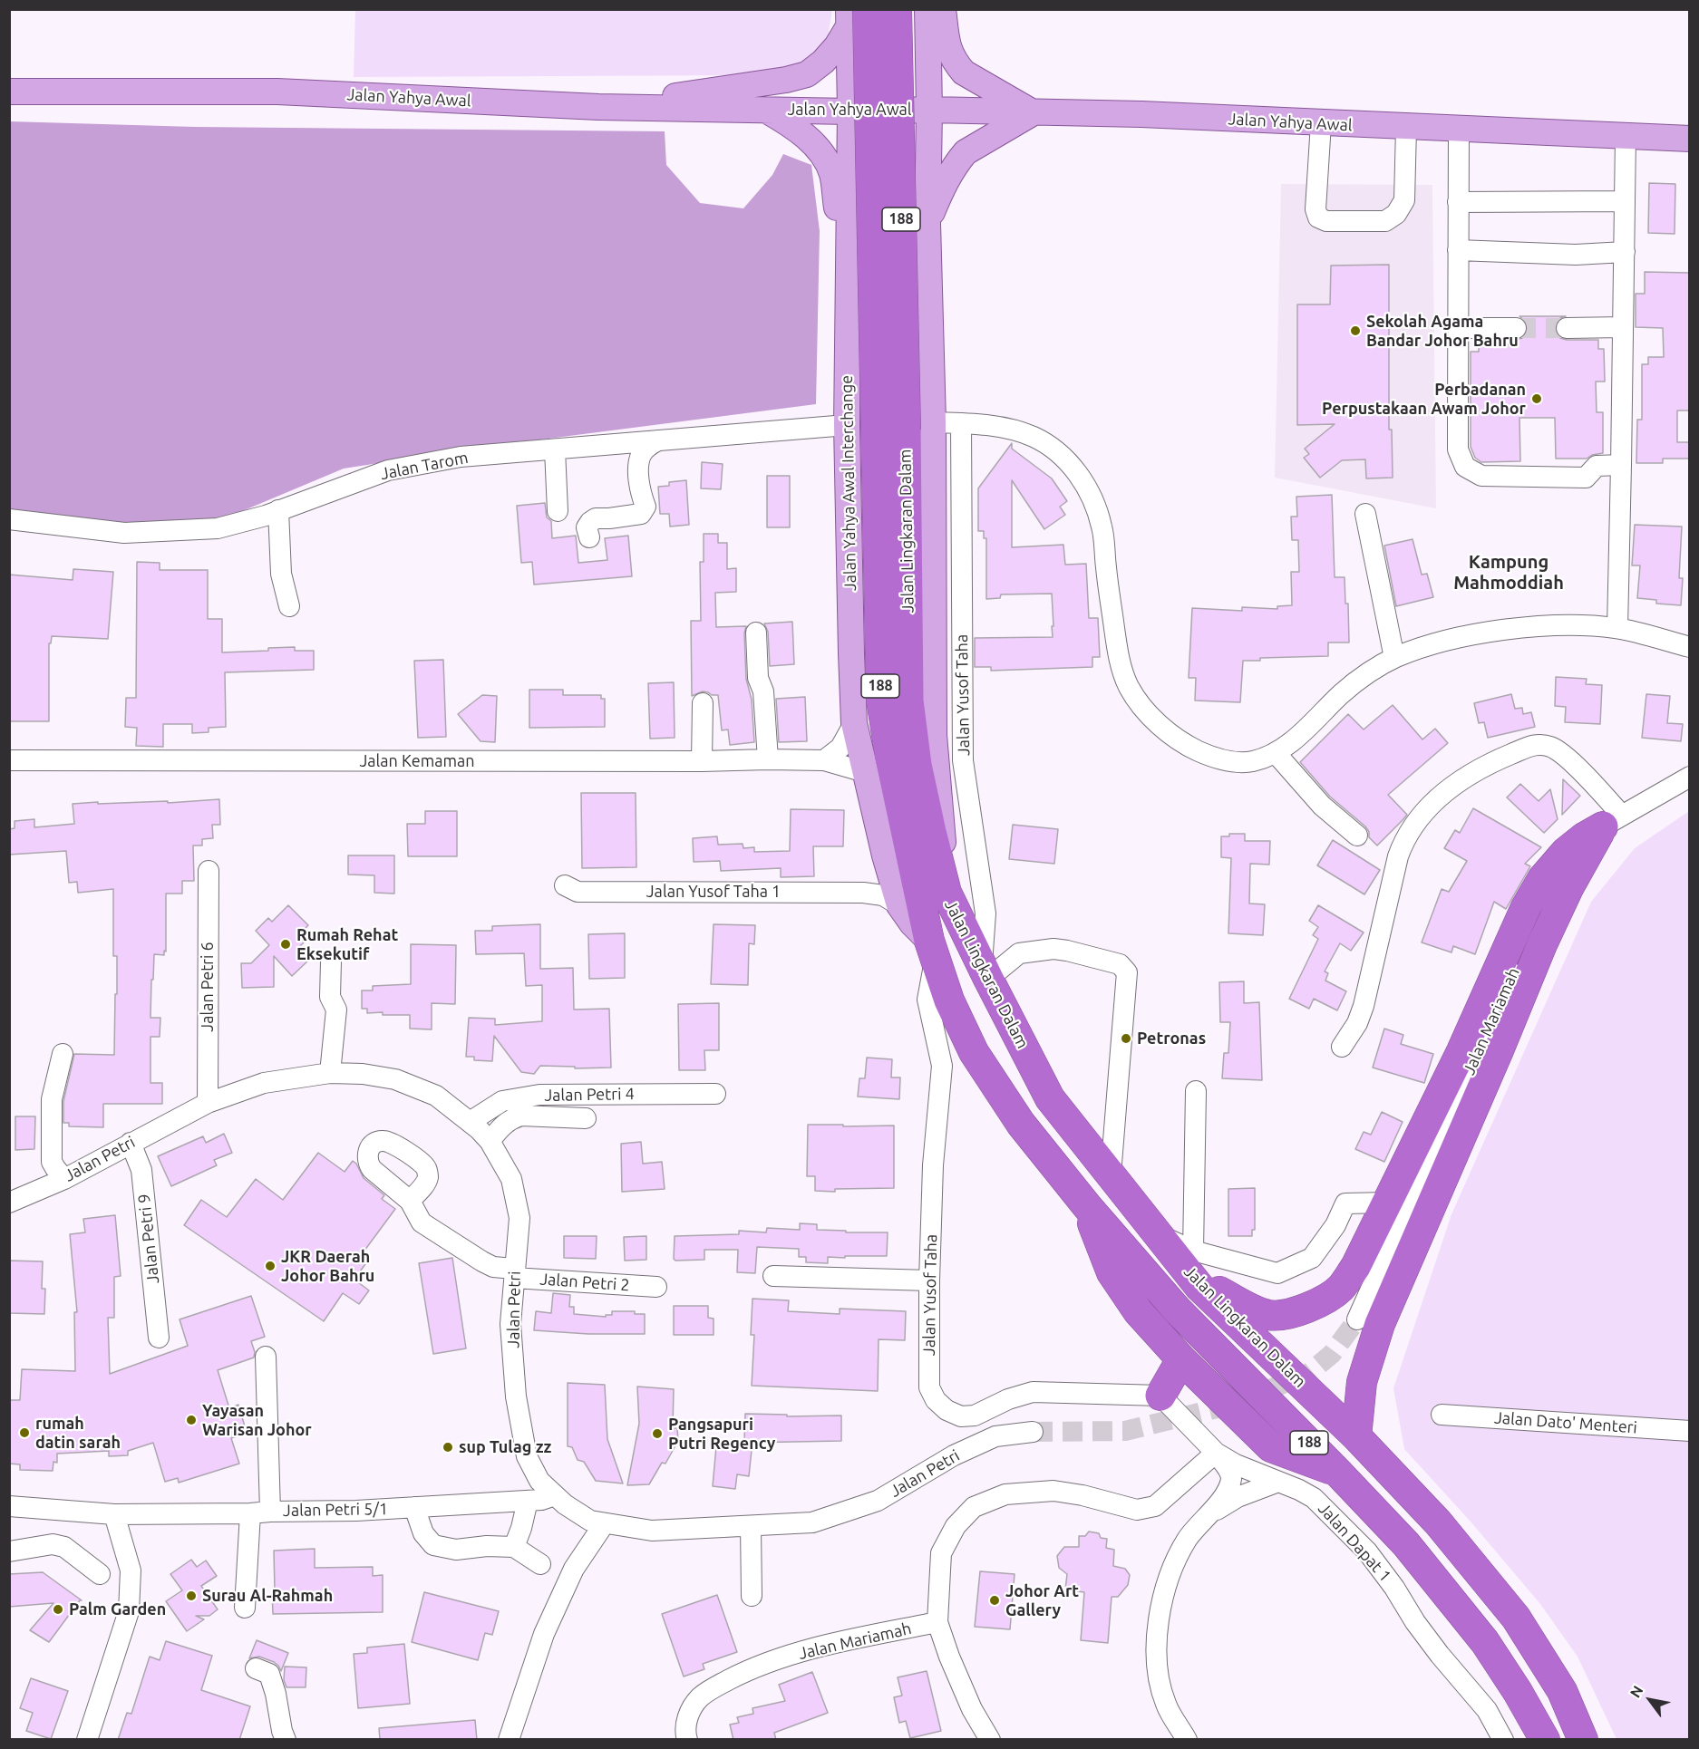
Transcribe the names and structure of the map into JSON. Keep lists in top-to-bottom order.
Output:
{
  "streets": {
    "highway": ["188", "Jalan Lingkaran Dalam"],
    "main road": ["Jalan Yahya Awal", "Jalan Yahya Awal Interchange"],
    "street": [
      "Jalan Tarom",
      "Jalan Yusof Taha",
      "Jalan Kemaman",
      "Jalan Yusof Taha 1",
      "Jalan Petri 6",
      "Jalan Mariamah",
      "Jalan Petri 4",
      "Jalan Petri",
      "Jalan Petri 9",
      "Jalan Petri 2",
      "Jalan Dato' Menteri",
      "Jalan Petri 5/1",
      "Jalan Dapat 1"
    ]
  },
  "crossings": [
    ["Jalan Yahya Awal", "Jalan Yahya Awal Interchange"],
    ["Jalan Tarom", "Jalan Yahya Awal Interchange"],
    ["Jalan Yahya Awal Interchange", "Jalan Lingkaran Dalam"],
    ["Jalan Yahya Awal Interchange", "Jalan Yusof Taha"],
    ["Jalan Yahya Awal Interchange", "Jalan Kemaman"],
    ["Jalan Yahya Awal Interchange", "Jalan Yusof Taha 1"],
    ["Jalan Lingkaran Dalam", "Jalan Yusof Taha"],
    ["Jalan Yusof Taha", "Jalan Dapat 1"],
    ["Jalan Petri 6", "Jalan Petri"],
    ["Jalan Petri 4", "Jalan Petri"],
    ["Jalan Petri", "Jalan Petri 9"],
    ["Jalan Petri", "Jalan Petri 2"],
    ["Jalan Petri", "Jalan Petri 5/1"]
  ],
  "districts": ["Kampung Mahmoddiah"],
  "places": [
    "Sekolah Agama Bandar Johor Bahru",
    "Perbadanan Perpustakaan Awam Johor",
    "Rumah Rehat Eksekutif",
    "Petronas",
    "JKR Daerah Johor Bahru",
    "Yayasan Warisan Johor",
    "rumah datin sarah",
    "Pangsapuri Putri Regency",
    "sup Tulag zz",
    "Surau Al-Rahmah",
    "Johor Art Gallery",
    "Palm Garden"
  ],
  "north": "top left"
}
